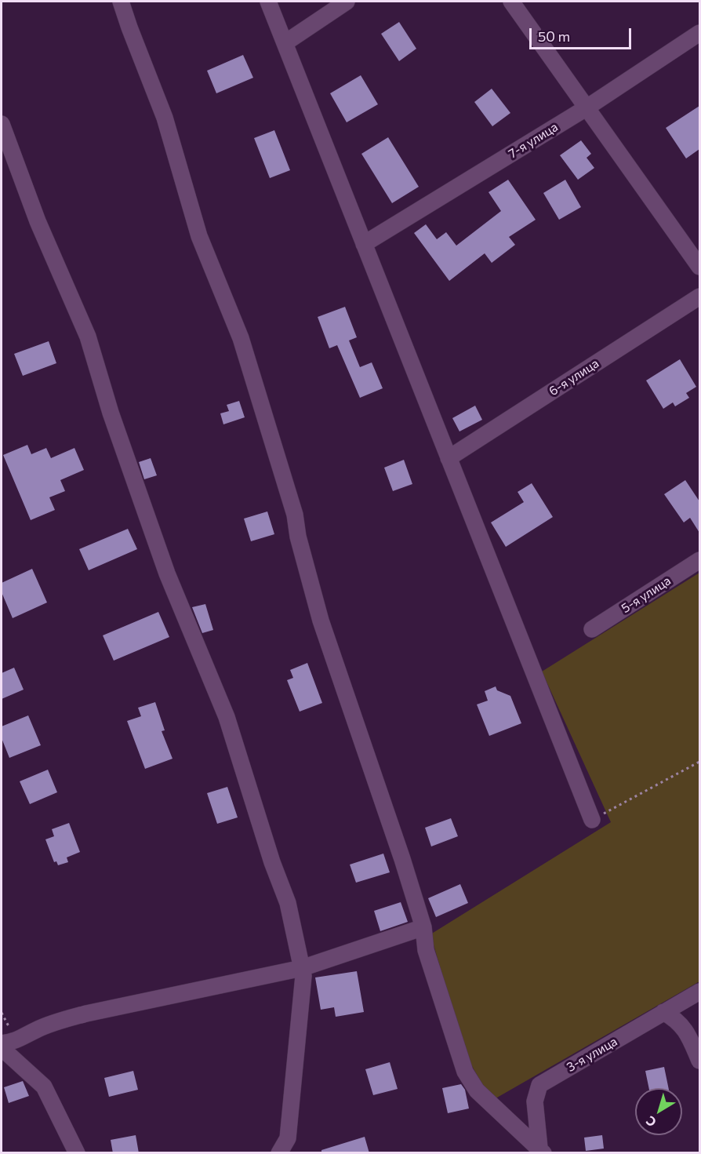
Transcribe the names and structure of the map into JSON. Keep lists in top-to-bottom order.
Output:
{
  "streets": {
    "street": [
      "7-я улица",
      "6-я улица",
      "5-я улица",
      "3-я улица"
    ]
  },
  "scale_bar": "50 m",
  "north": "bottom left"
}
